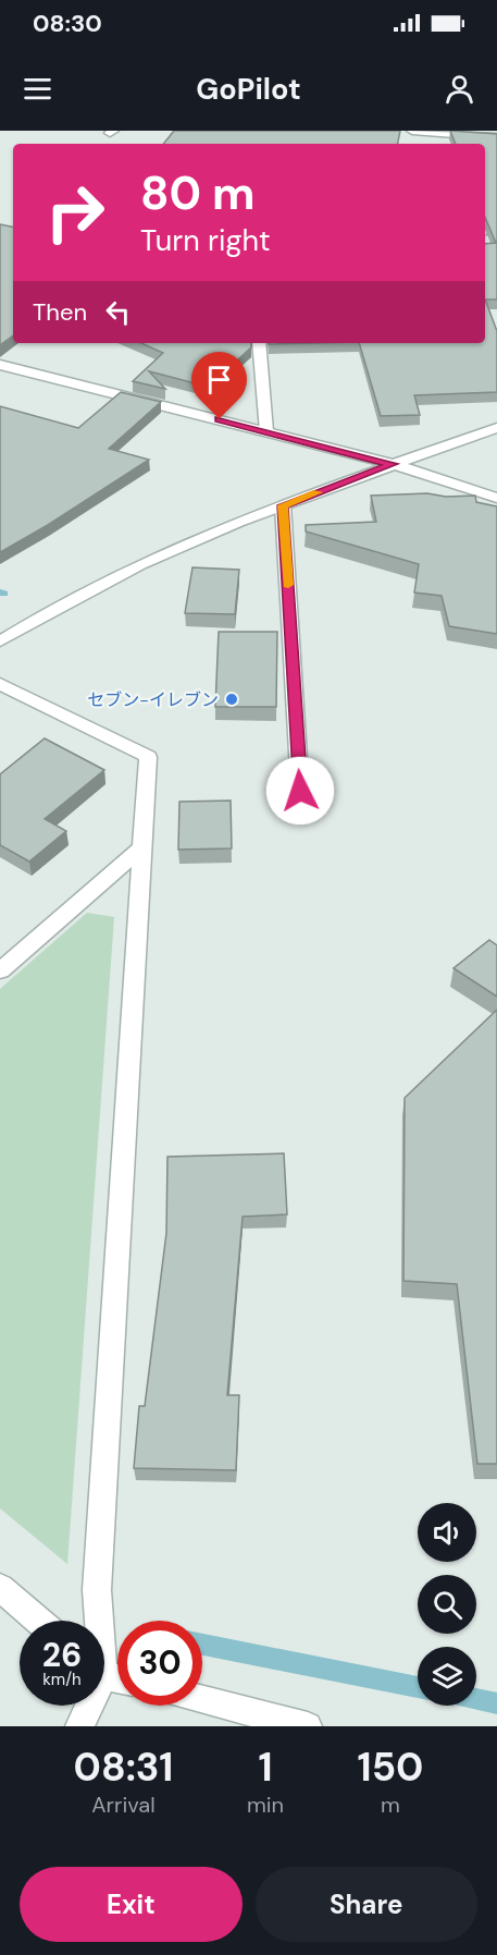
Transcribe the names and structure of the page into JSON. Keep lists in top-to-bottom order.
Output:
{
  "places": ["セブン-イレブン"],
  "page": {
    "status": "08:30",
    "header": "GoPilot",
    "turn": ["80 m", "Turn right"],
    "then": "Then",
    "speed": "26 km/h",
    "limit": "30",
    "eta": [
      "08:31",
      "Arrival",
      "1",
      "min",
      "150",
      "m"
    ],
    "buttons": ["Exit", "Share"]
  }
}
